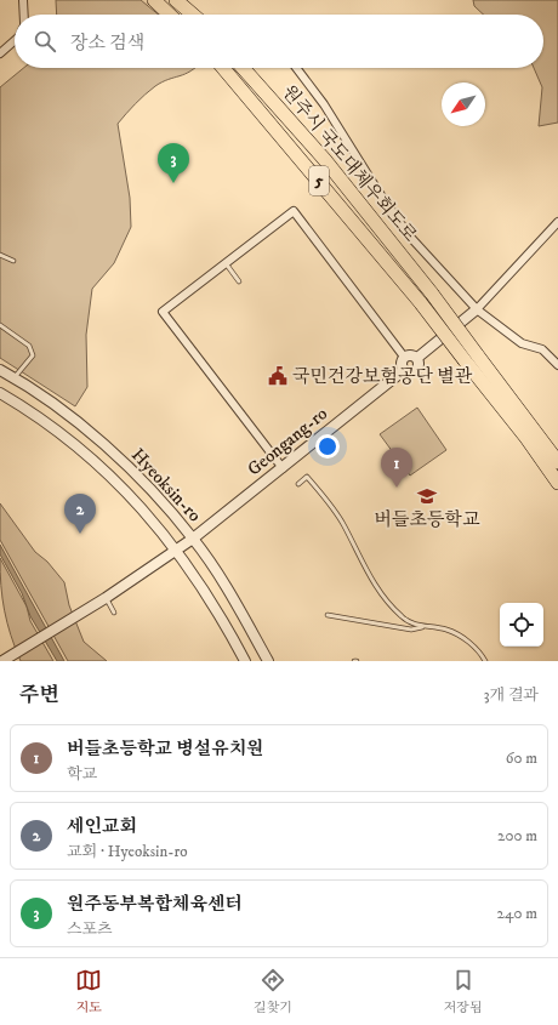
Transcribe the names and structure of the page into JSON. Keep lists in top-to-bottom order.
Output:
{
  "streets": {
    "highway": ["원주시 국도대체우회도로", "5"],
    "street": ["Geongang-ro", "Hyeoksin-ro"]
  },
  "crossings": [
    ["원주시 국도대체우회도로", "5"],
    ["Geongang-ro", "Hyeoksin-ro"]
  ],
  "places": {
    "public building": ["국민건강보험공단 별관"],
    "school or university": ["버들초등학교"]
  },
  "north": "bottom left",
  "page": {
    "search": "장소 검색",
    "pins": ["3", "1", "2"],
    "heading": ["주변", "3개 결과"],
    "list": [
      {
        "mark": "1",
        "name": "버들초등학교 병설유치원",
        "note": "학교",
        "value": "60 m"
      },
      {
        "mark": "2",
        "name": "세인교회",
        "note": "교회 · Hyeoksin-ro",
        "value": "200 m"
      },
      {
        "mark": "3",
        "name": "원주동부복합체육센터",
        "note": "스포츠",
        "value": "240 m"
      }
    ],
    "nav": ["지도", "길찾기", "저장됨"]
  }
}
